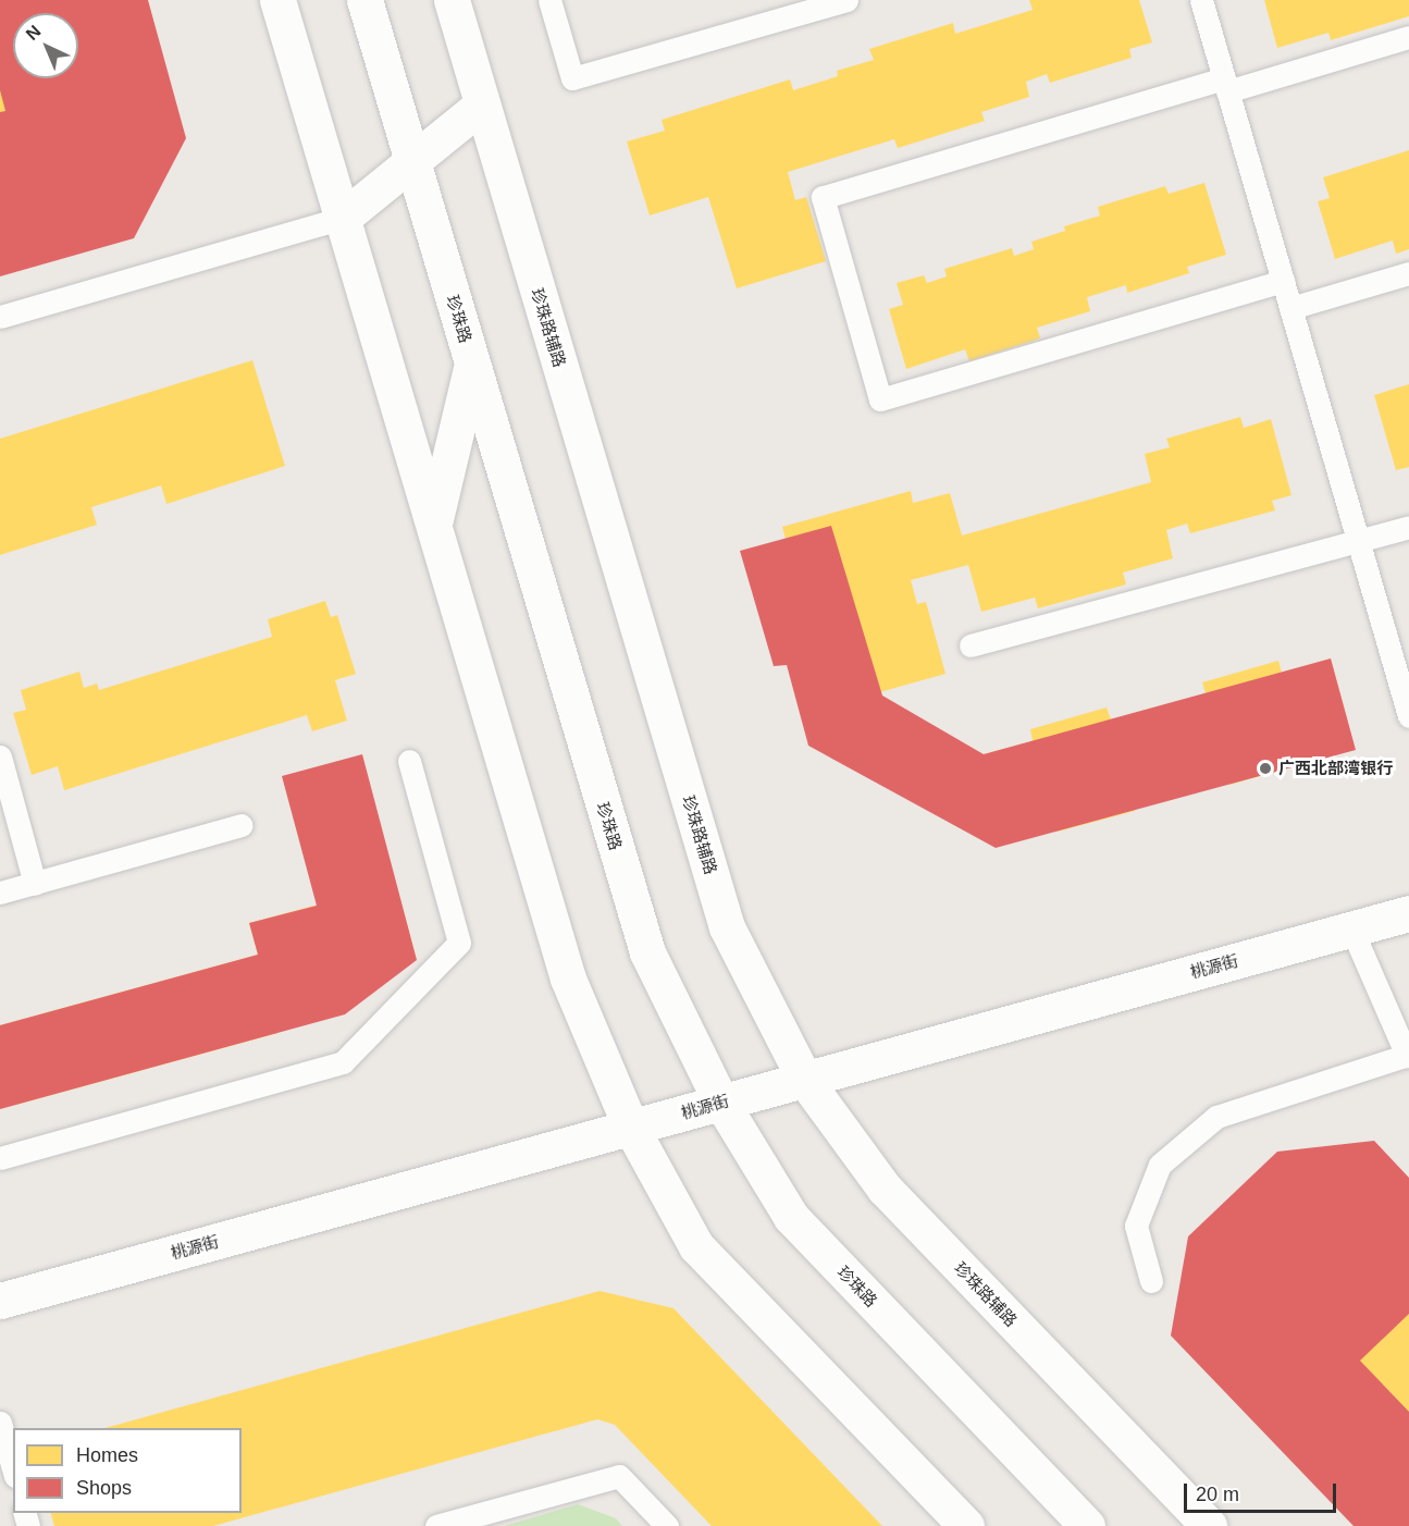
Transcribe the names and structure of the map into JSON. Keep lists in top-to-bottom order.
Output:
{
  "streets": {
    "street": ["珍珠路", "珍珠路辅路", "桃源街"]
  },
  "crossings": [
    ["珍珠路", "桃源街"],
    ["珍珠路辅路", "桃源街"]
  ],
  "places": ["广西北部湾银行"],
  "legend": ["Homes", "Shops"],
  "scale_bar": "20 m",
  "north": "top left"
}
